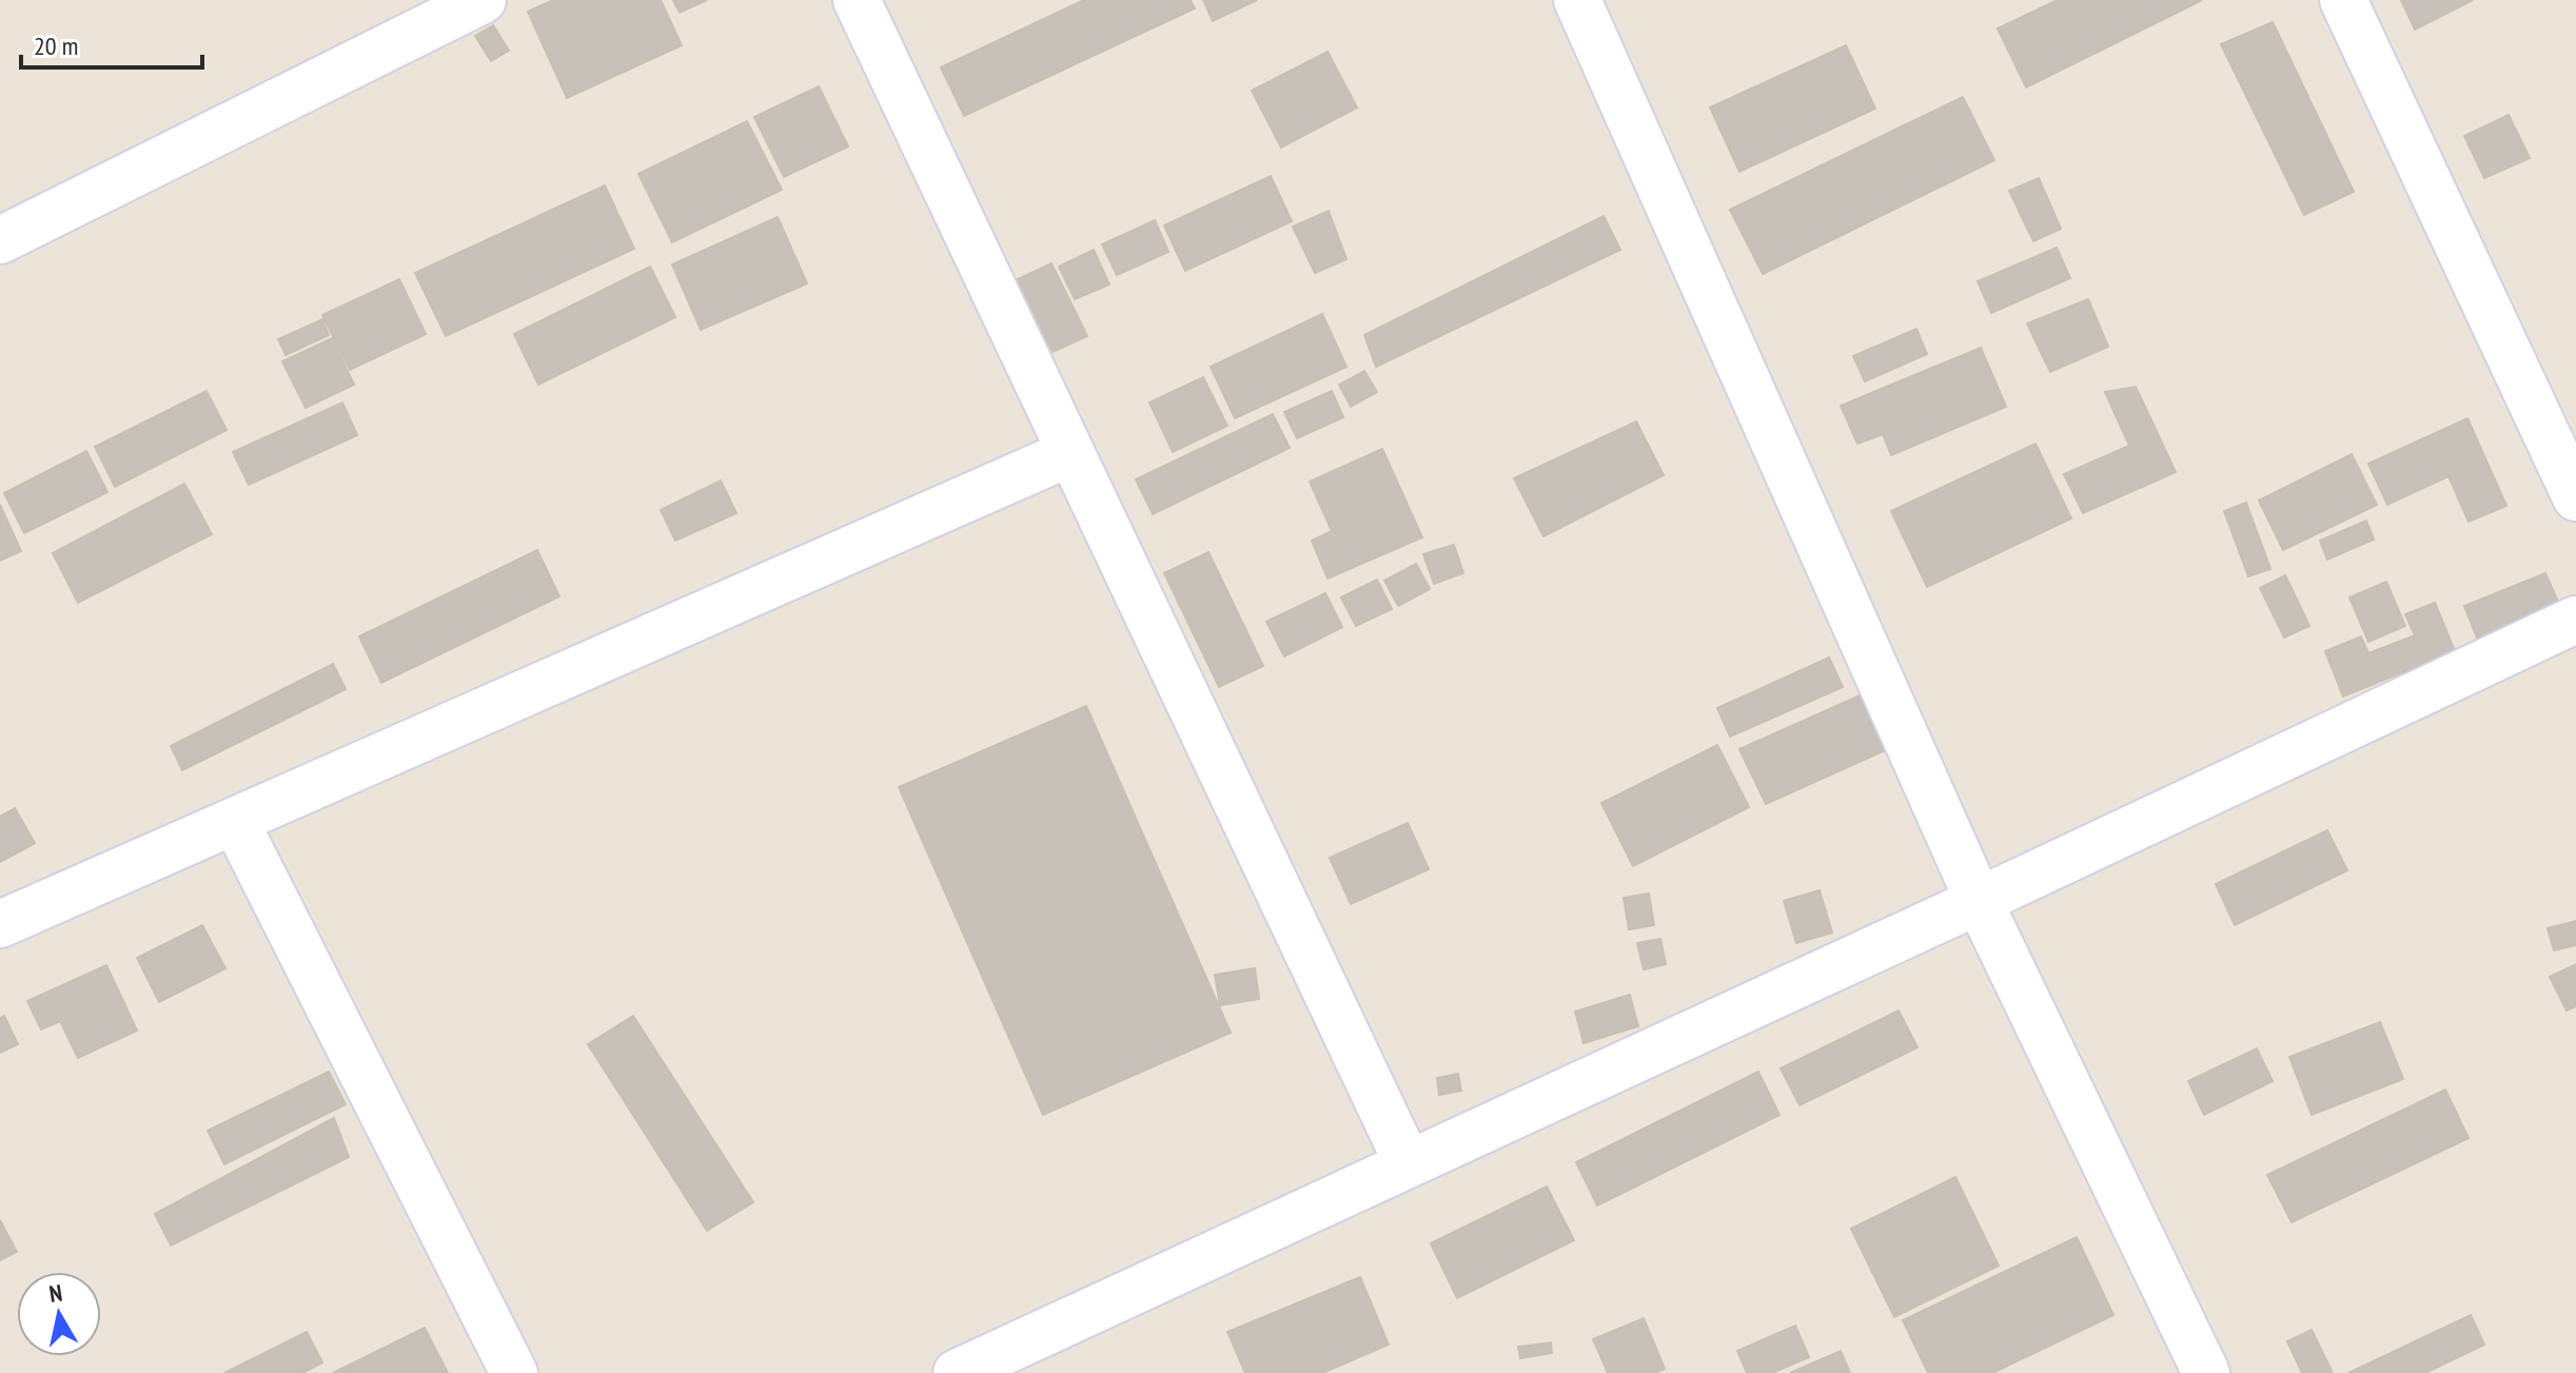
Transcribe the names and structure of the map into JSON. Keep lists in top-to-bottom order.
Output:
{
  "scale_bar": "20 m",
  "north": "top"
}
